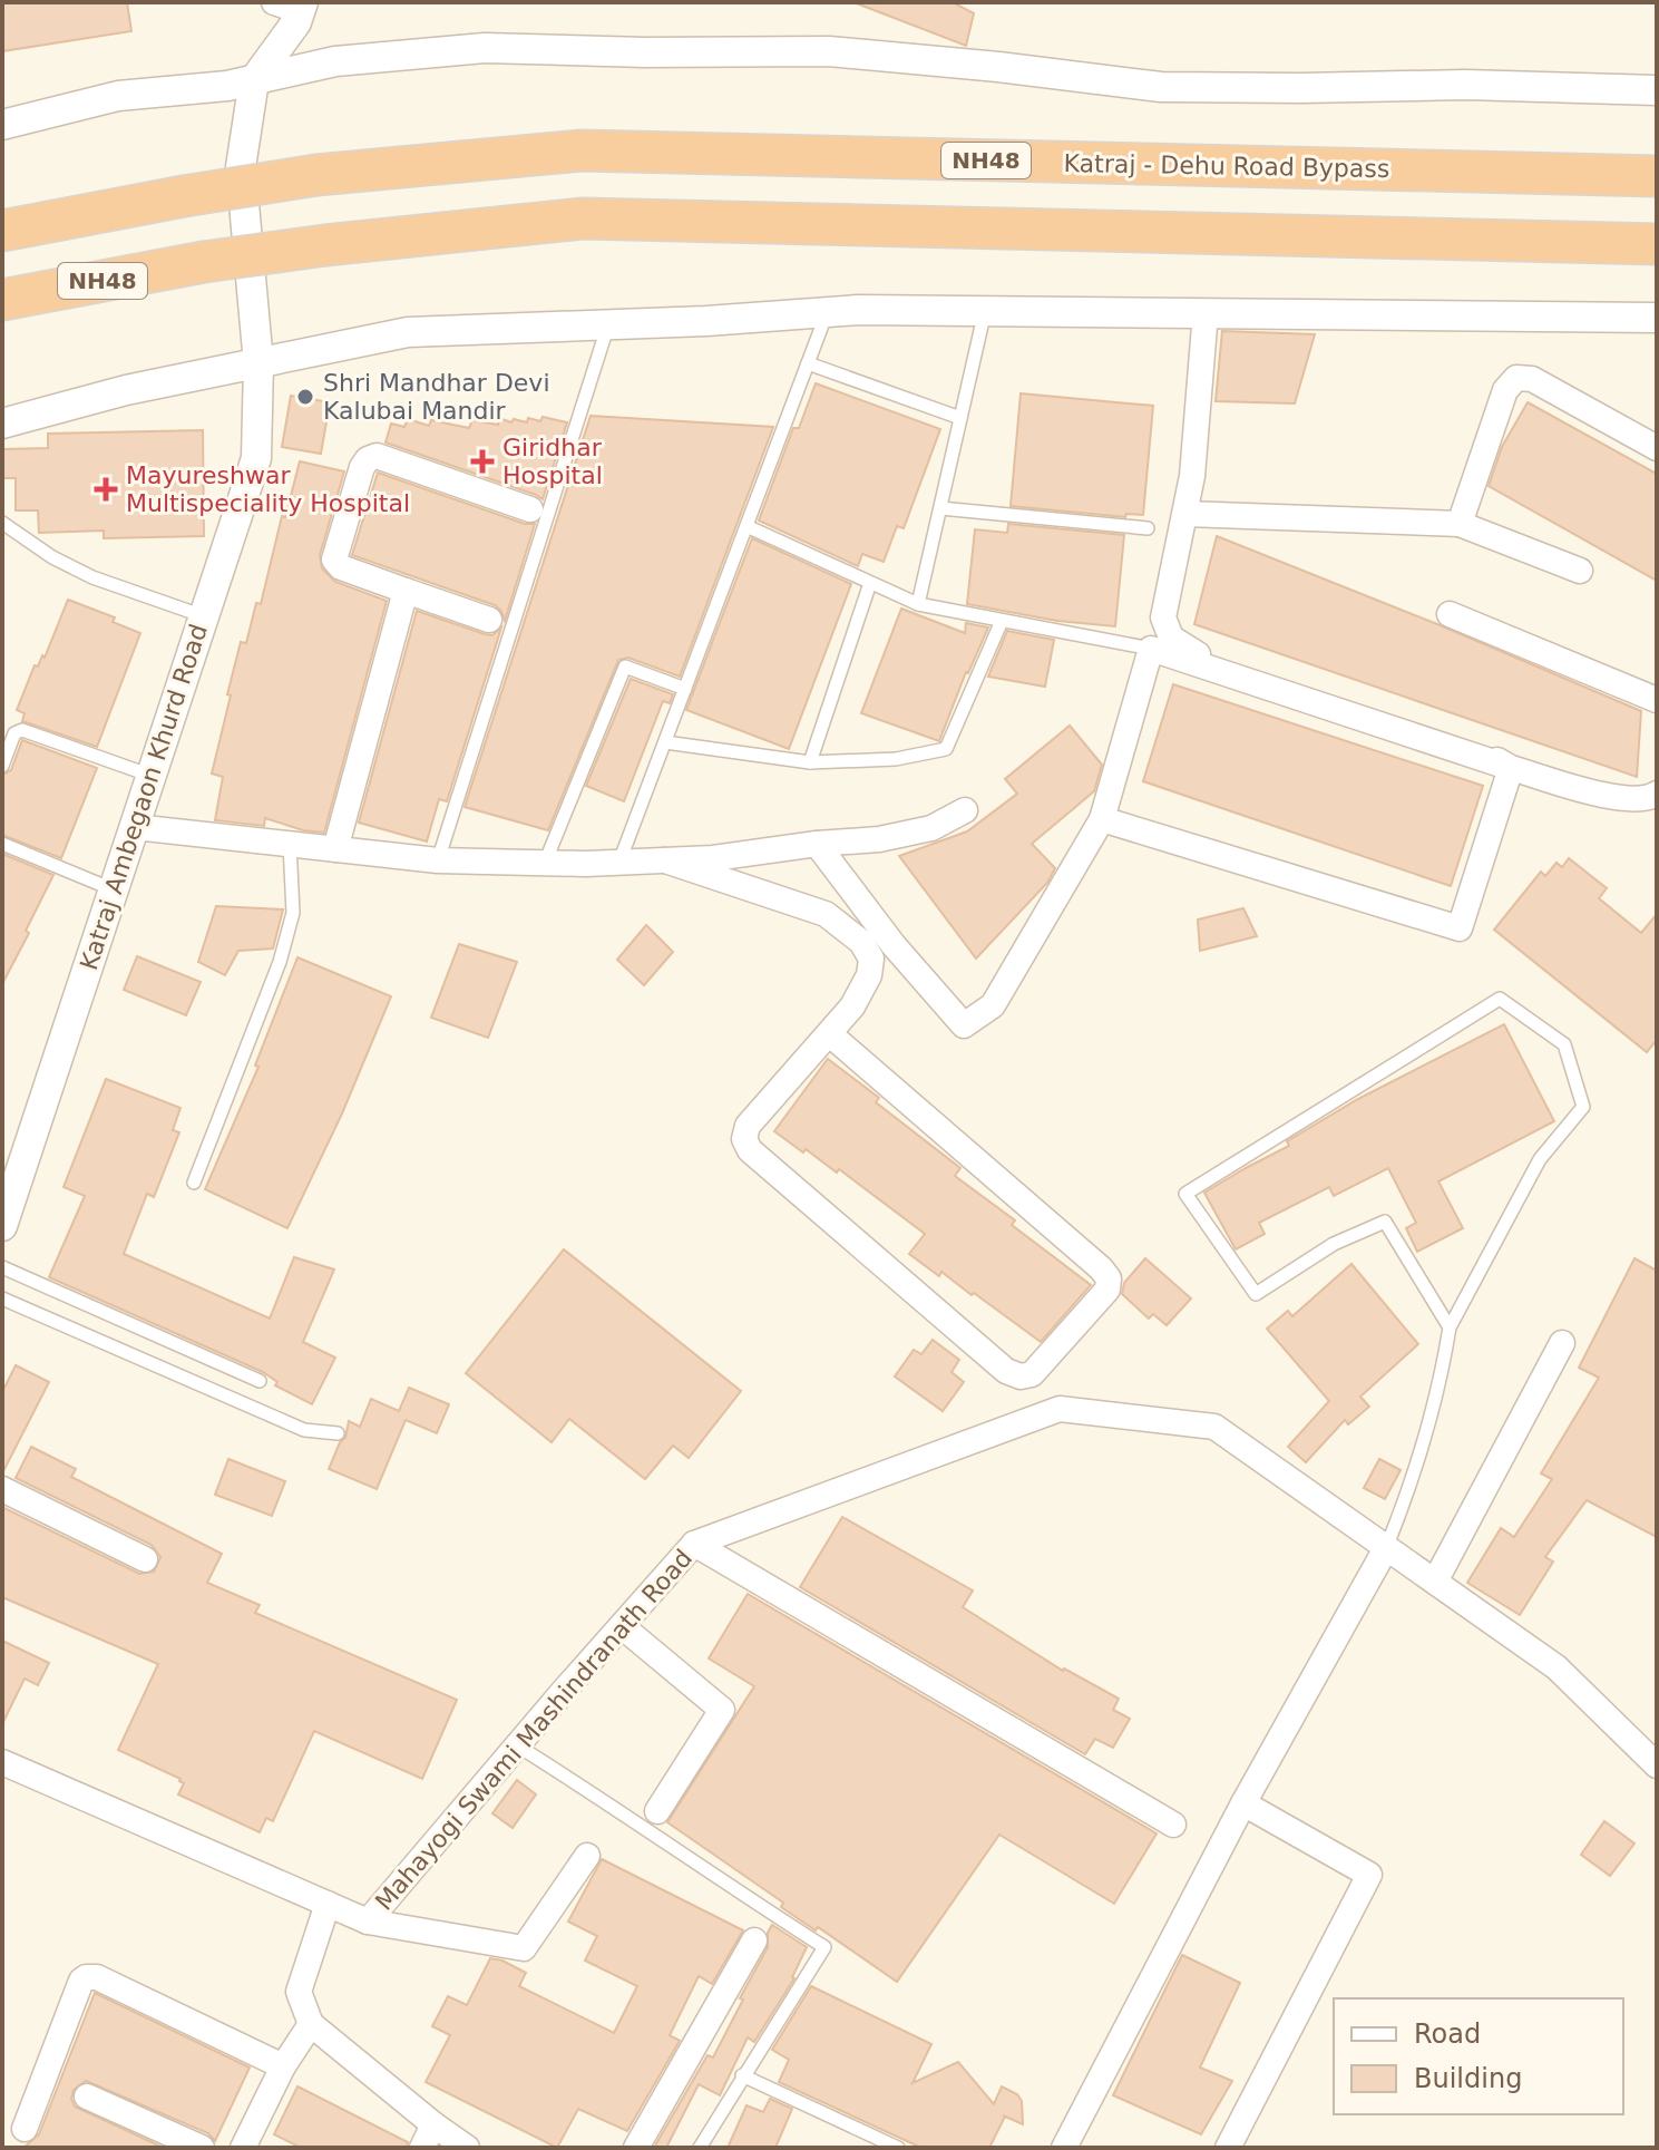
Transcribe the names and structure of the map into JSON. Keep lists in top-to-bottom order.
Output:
{
  "streets": {
    "highway": ["NH48", "Katraj - Dehu Road Bypass"],
    "street": ["Katraj Ambegaon Khurd Road", "Mahayogi Swami Mashindranath Road"]
  },
  "places": {
    "other": ["Shri Mandhar Devi Kalubai Mandir"],
    "health": ["Giridhar Hospital", "Mayureshwar Multispeciality Hospital"]
  },
  "legend": ["Road", "Building"]
}
